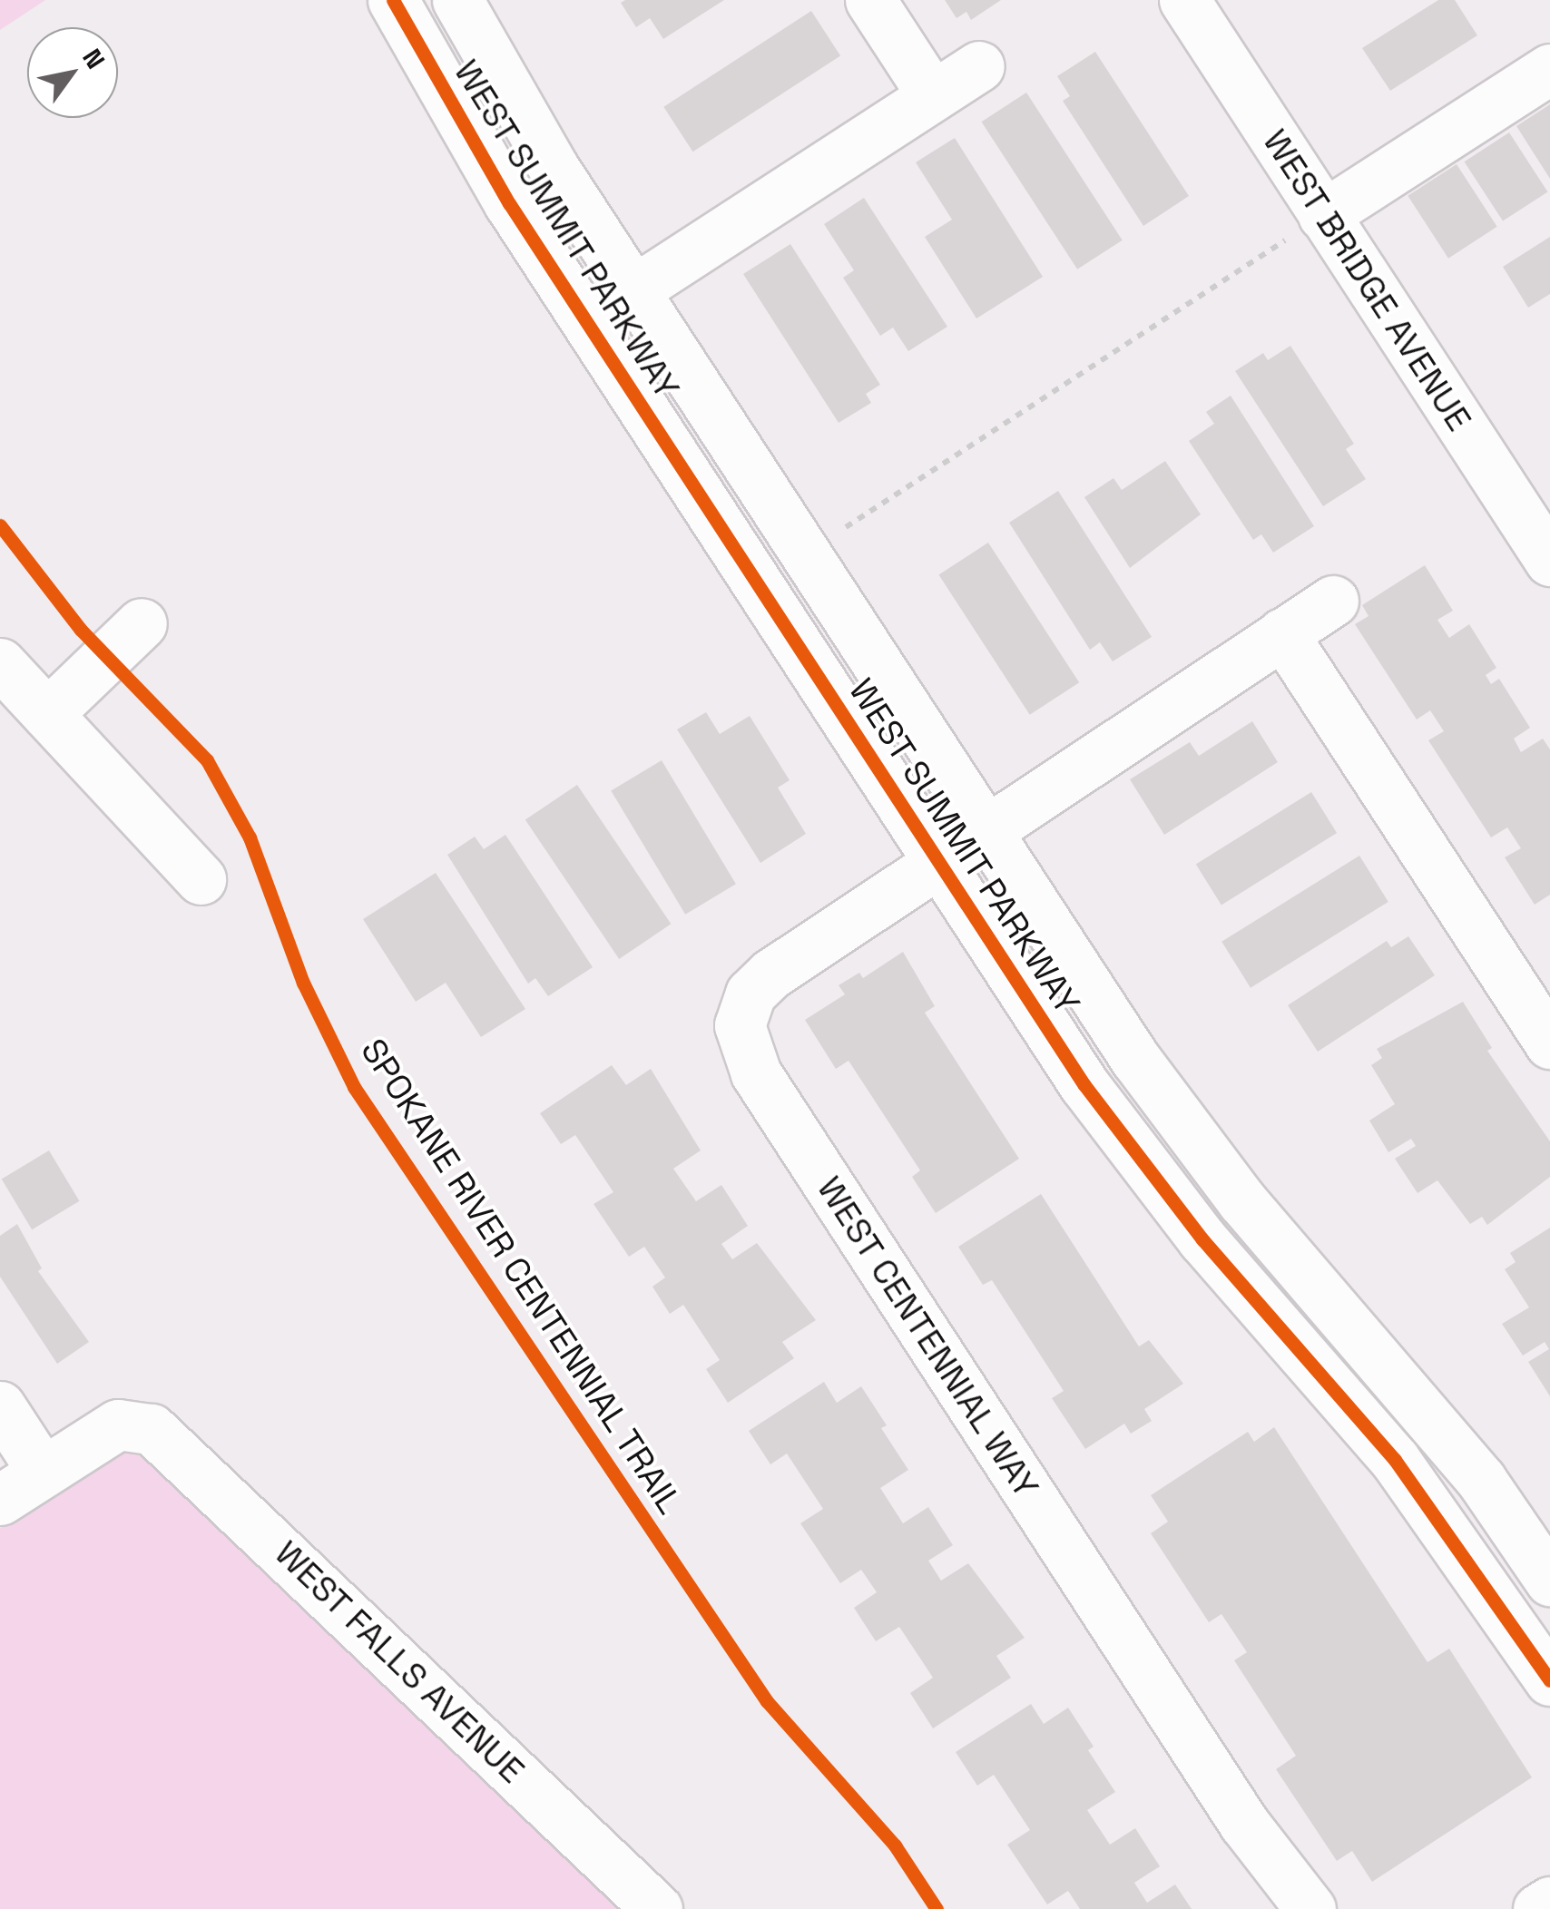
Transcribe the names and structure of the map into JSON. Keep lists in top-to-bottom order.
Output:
{
  "streets": {
    "street": [
      "WEST SUMMIT PARKWAY",
      "WEST BRIDGE AVENUE",
      "WEST CENTENNIAL WAY",
      "WEST FALLS AVENUE"
    ],
    "cycle path": ["SPOKANE RIVER CENTENNIAL TRAIL"]
  },
  "crossings": [
    ["WEST SUMMIT PARKWAY", "WEST CENTENNIAL WAY"]
  ],
  "north": "top right"
}
